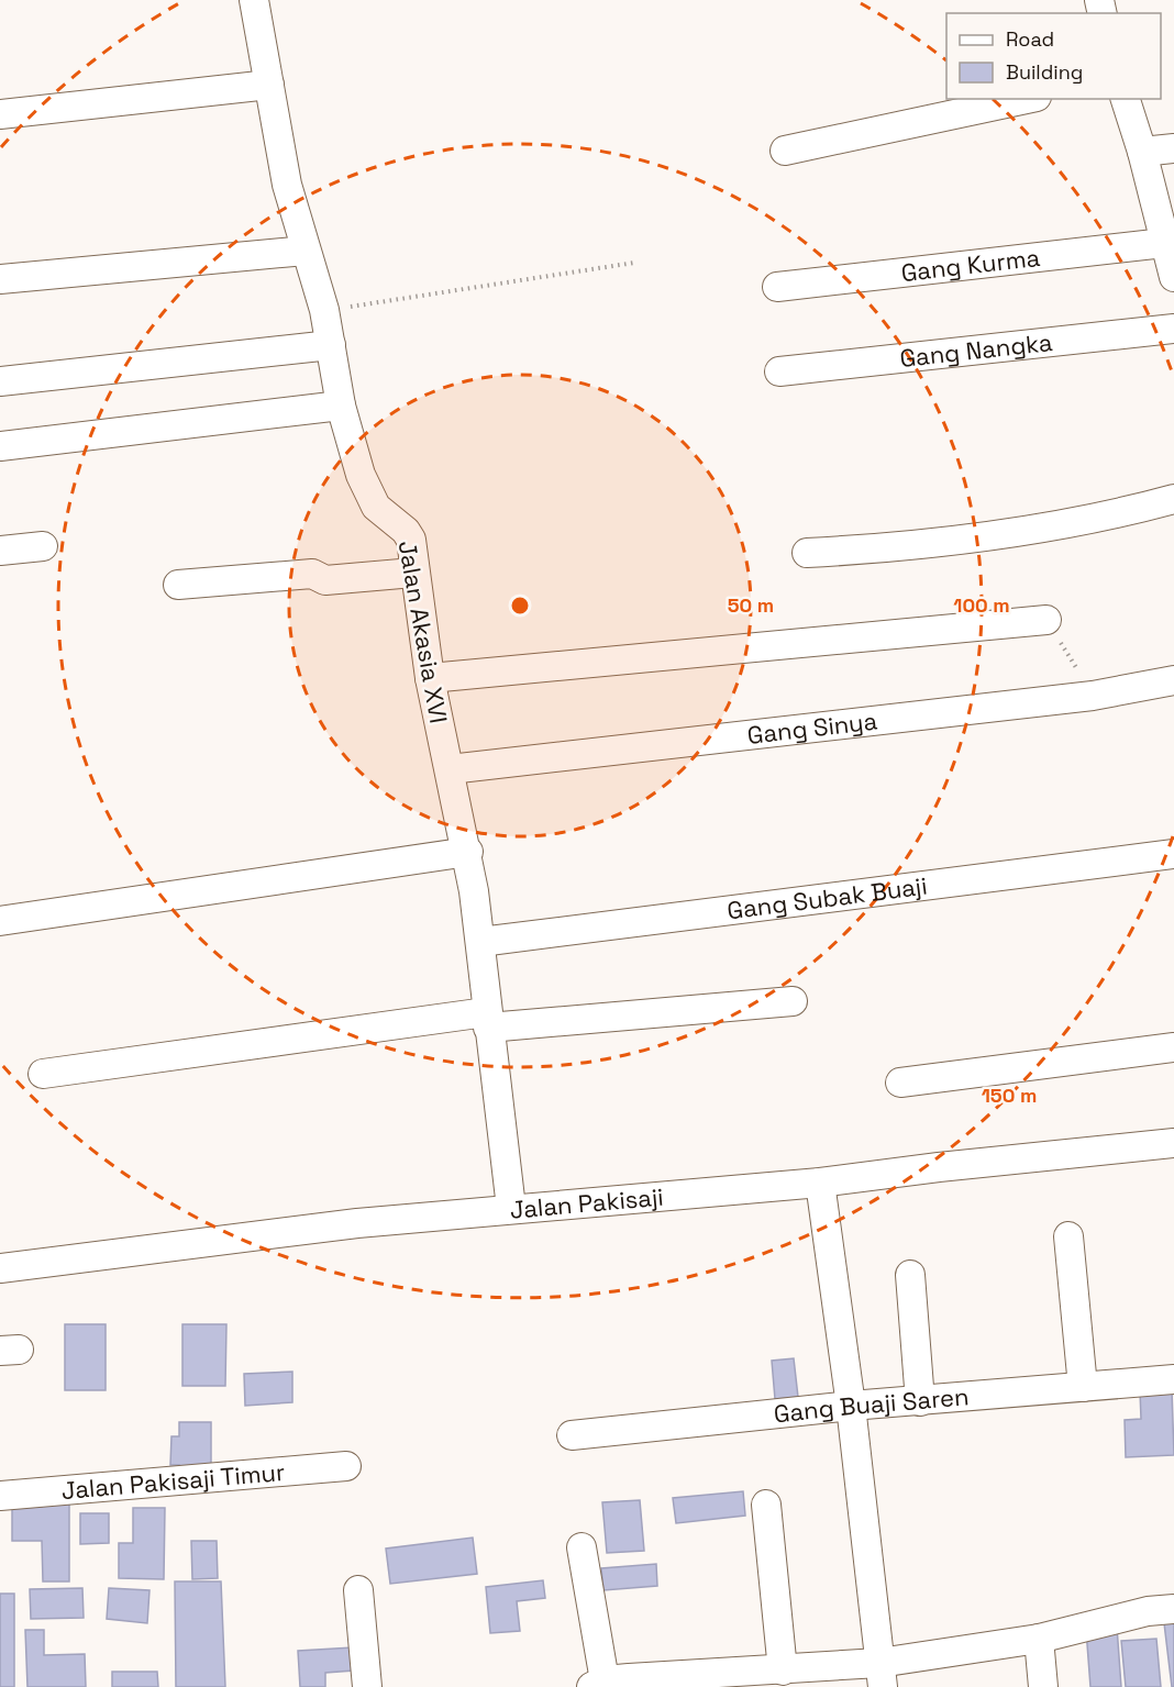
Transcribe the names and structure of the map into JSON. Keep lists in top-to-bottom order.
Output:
{
  "streets": {
    "street": [
      "Gang Kurma",
      "Gang Nangka",
      "Jalan Akasia XVI",
      "Gang Sinya",
      "Gang Subak Buaji",
      "Jalan Pakisaji",
      "Gang Buaji Saren",
      "Jalan Pakisaji Timur"
    ]
  },
  "crossings": [
    ["Jalan Akasia XVI", "Gang Sinya"],
    ["Jalan Akasia XVI", "Gang Subak Buaji"],
    ["Jalan Akasia XVI", "Jalan Pakisaji"]
  ],
  "legend": ["Road", "Building"],
  "rings": ["50 m", "100 m", "150 m"]
}
